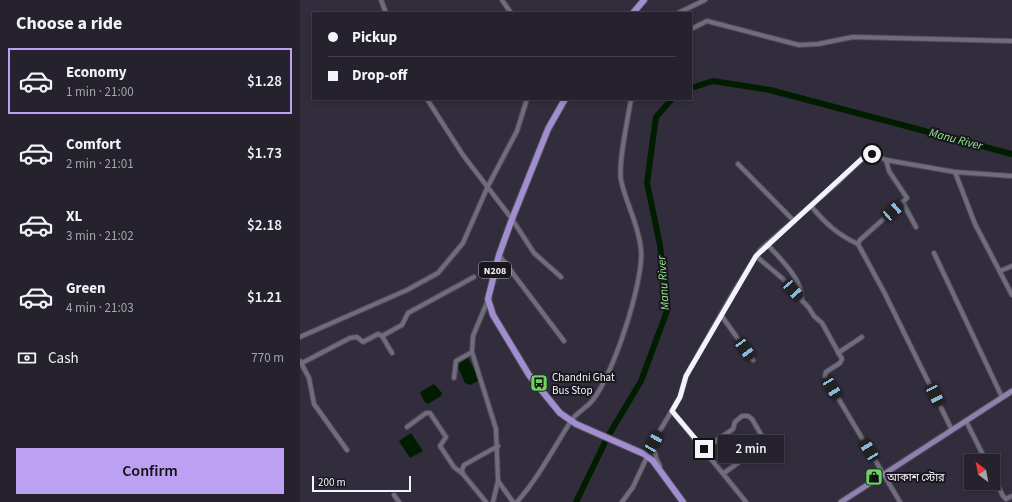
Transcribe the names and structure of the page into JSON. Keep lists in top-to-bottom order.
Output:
{
  "streets": {
    "highway": ["N208"]
  },
  "water": ["Manu River"],
  "places": {
    "bus stop": ["Chandni Ghat Bus Stop"],
    "shop": ["আকাশ স্টোর"]
  },
  "scale_bar": "200 m",
  "north": "top left",
  "page": {
    "heading": "Choose a ride",
    "banner": ["Pickup", "Drop-off"],
    "list": [
      {
        "name": "Economy",
        "note": "1 min · 21:00",
        "value": "$1.28"
      },
      {
        "name": "Comfort",
        "note": "2 min · 21:01",
        "value": "$1.73"
      },
      {
        "name": "XL",
        "note": "3 min · 21:02",
        "value": "$2.18"
      },
      {
        "name": "Green",
        "note": "4 min · 21:03",
        "value": "$1.21"
      }
    ],
    "pay": ["Cash", "770 m"],
    "bubble": "2 min",
    "buttons": "Confirm",
    "scale": "200 m"
  }
}
